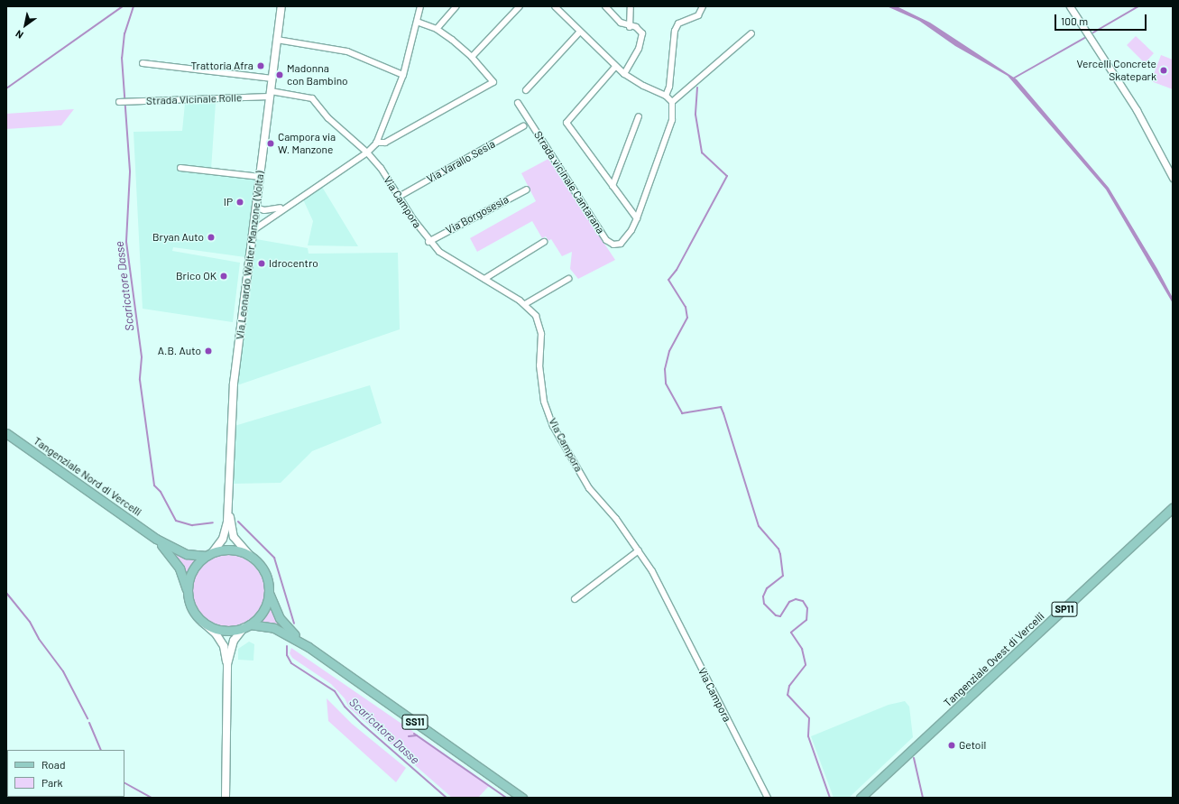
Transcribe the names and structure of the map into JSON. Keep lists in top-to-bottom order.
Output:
{
  "streets": {
    "main road": [
      "Via Leonardo Walter Manzone (Volta)",
      "Tangenziale Nord di Vercelli",
      "SP11",
      "Tangenziale Ovest di Vercelli",
      "SS11"
    ],
    "street": [
      "Strada Vicinale Rolle",
      "Via Varallo Sesia",
      "Strada vicinale Cantarana",
      "Via Campora",
      "Via Borgosesia"
    ]
  },
  "crossings": [
    ["Strada Vicinale Rolle", "Via Campora"],
    ["Strada Vicinale Rolle", "Via Leonardo Walter Manzone (Volta)"],
    ["Via Varallo Sesia", "Via Campora"],
    ["Via Campora", "Via Borgosesia"],
    ["Via Campora", "Via Leonardo Walter Manzone (Volta)"],
    ["Via Leonardo Walter Manzone (Volta)", "Tangenziale Nord di Vercelli"]
  ],
  "water": ["Scaricatore Dasse"],
  "places": [
    "Trattoria Afra",
    "Vercelli Concrete Skatepark",
    "Madonna con Bambino",
    "Campora via W. Manzone",
    "IP",
    "Bryan Auto",
    "Idrocentro",
    "Brico OK",
    "A.B. Auto",
    "Getoil"
  ],
  "legend": ["Road", "Park"],
  "scale_bar": "100 m",
  "north": "bottom left"
}
